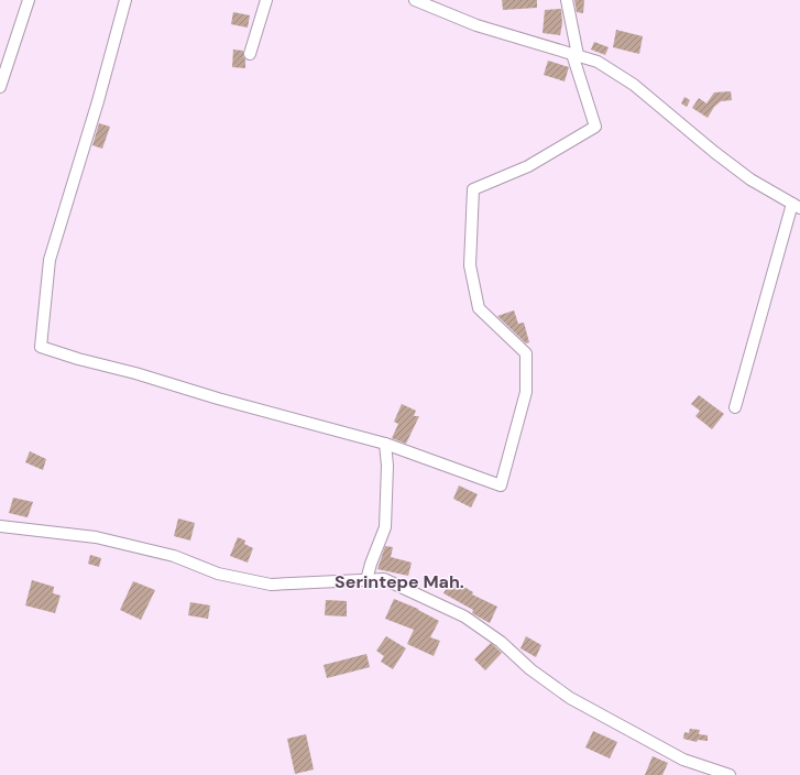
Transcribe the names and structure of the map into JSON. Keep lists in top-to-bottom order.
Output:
{
  "districts": ["Serintepe Mah."]
}
